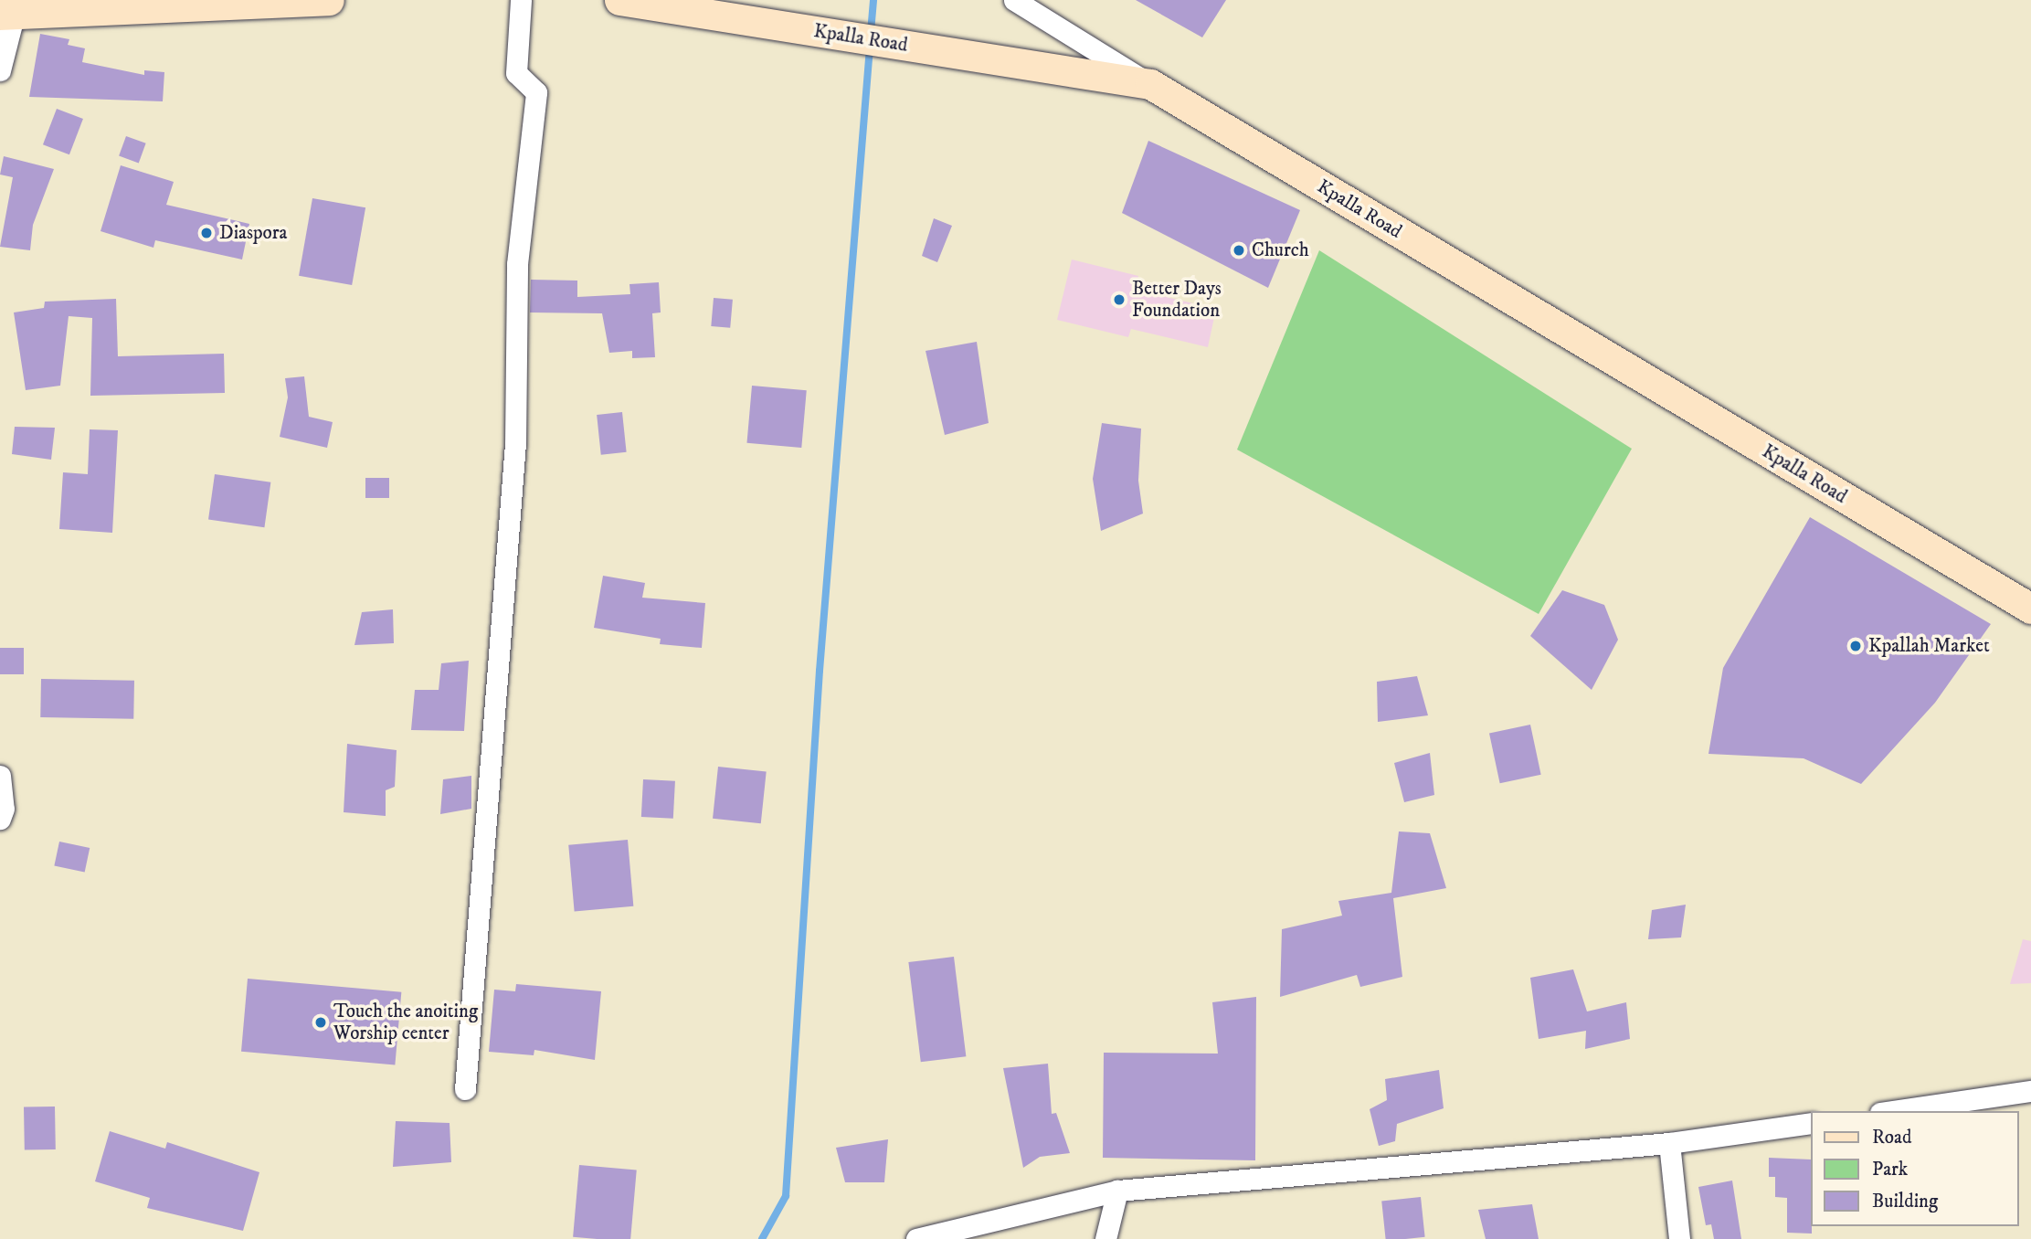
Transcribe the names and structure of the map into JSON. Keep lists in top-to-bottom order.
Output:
{
  "streets": {
    "street": ["Kpalla Road"]
  },
  "places": [
    "Diaspora",
    "Church",
    "Better Days Foundation",
    "Kpallah Market",
    "Touch the anoiting Worship center"
  ],
  "legend": ["Road", "Park", "Building"]
}
